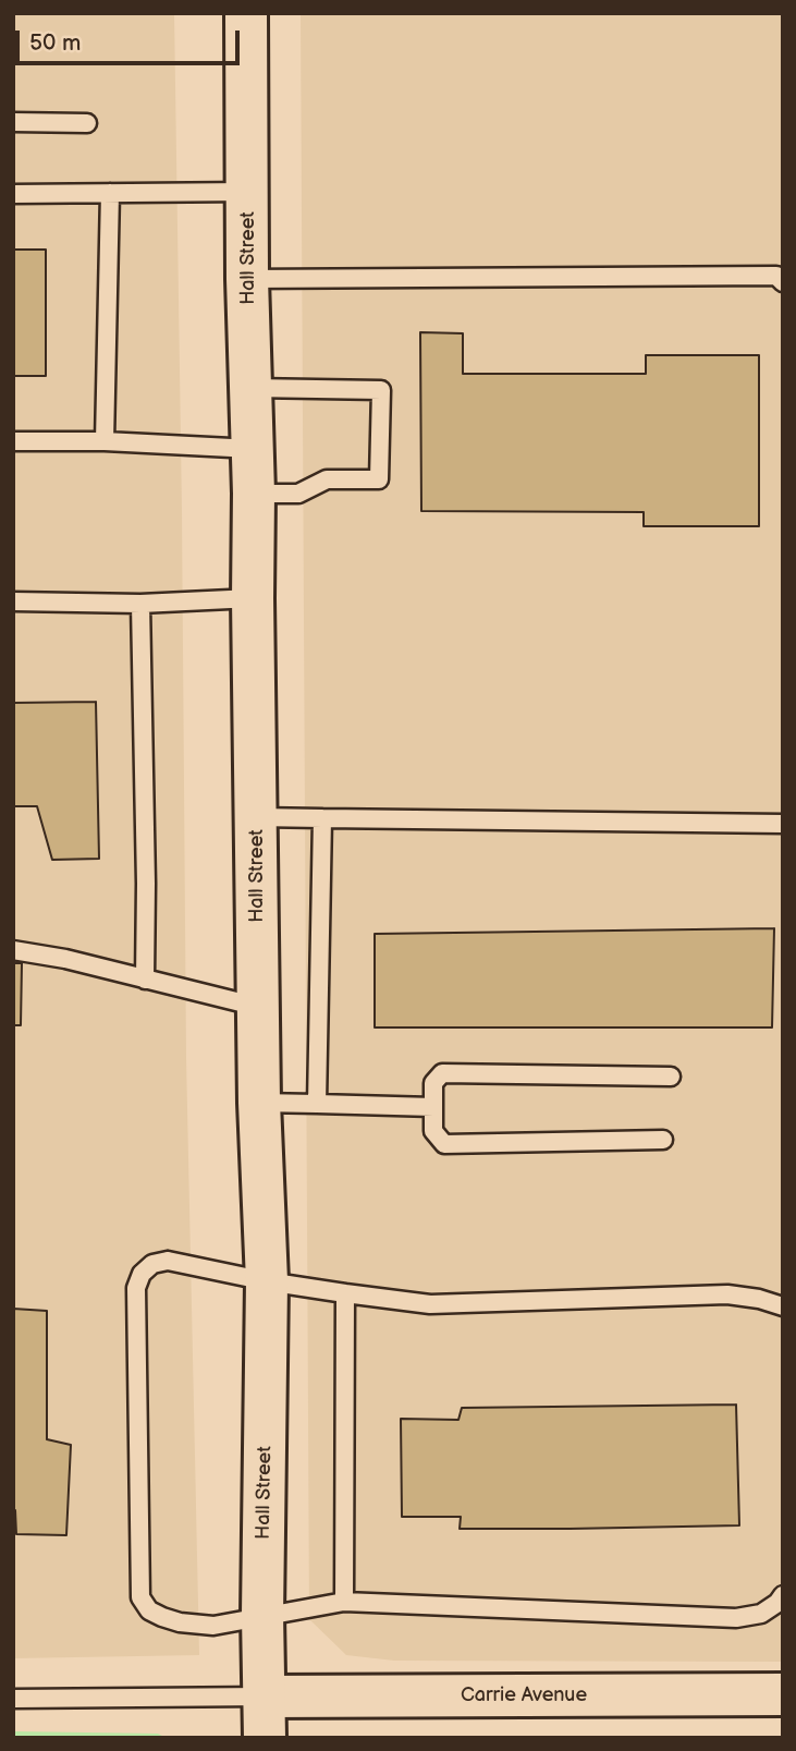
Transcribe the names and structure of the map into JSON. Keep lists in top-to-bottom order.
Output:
{
  "streets": {
    "main road": ["Hall Street", "Carrie Avenue"]
  },
  "crossings": [
    ["Hall Street", "Carrie Avenue"]
  ],
  "scale_bar": "50 m"
}
